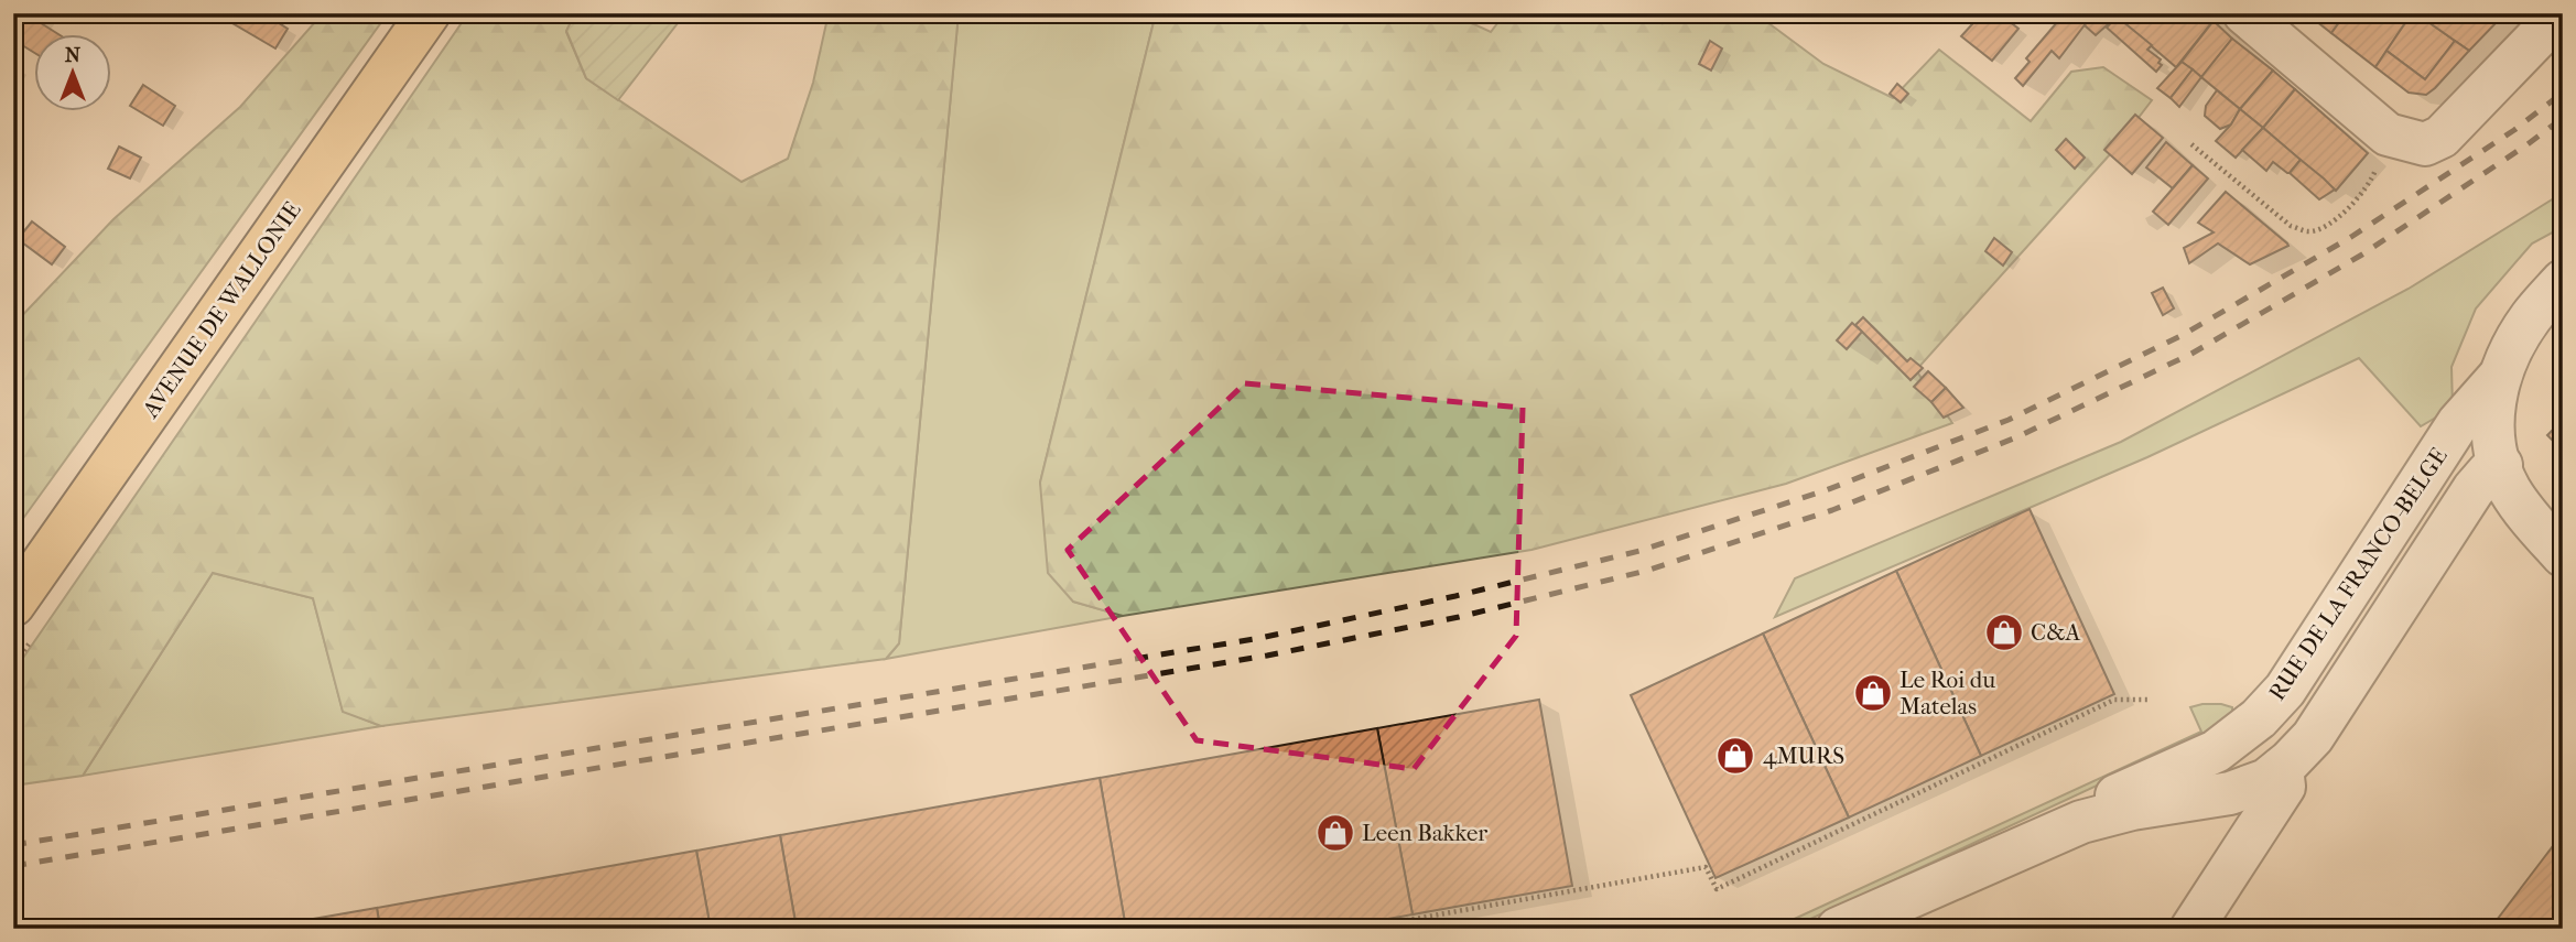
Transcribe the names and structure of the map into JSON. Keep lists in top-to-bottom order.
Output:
{
  "streets": {
    "main road": ["AVENUE DE WALLONIE"],
    "street": ["RUE DE LA FRANCO-BELGE"]
  },
  "places": {
    "shop": [
      "C&A",
      "Le Roi du Matelas",
      "4MURS",
      "Leen Bakker"
    ]
  },
  "north": "top"
}
